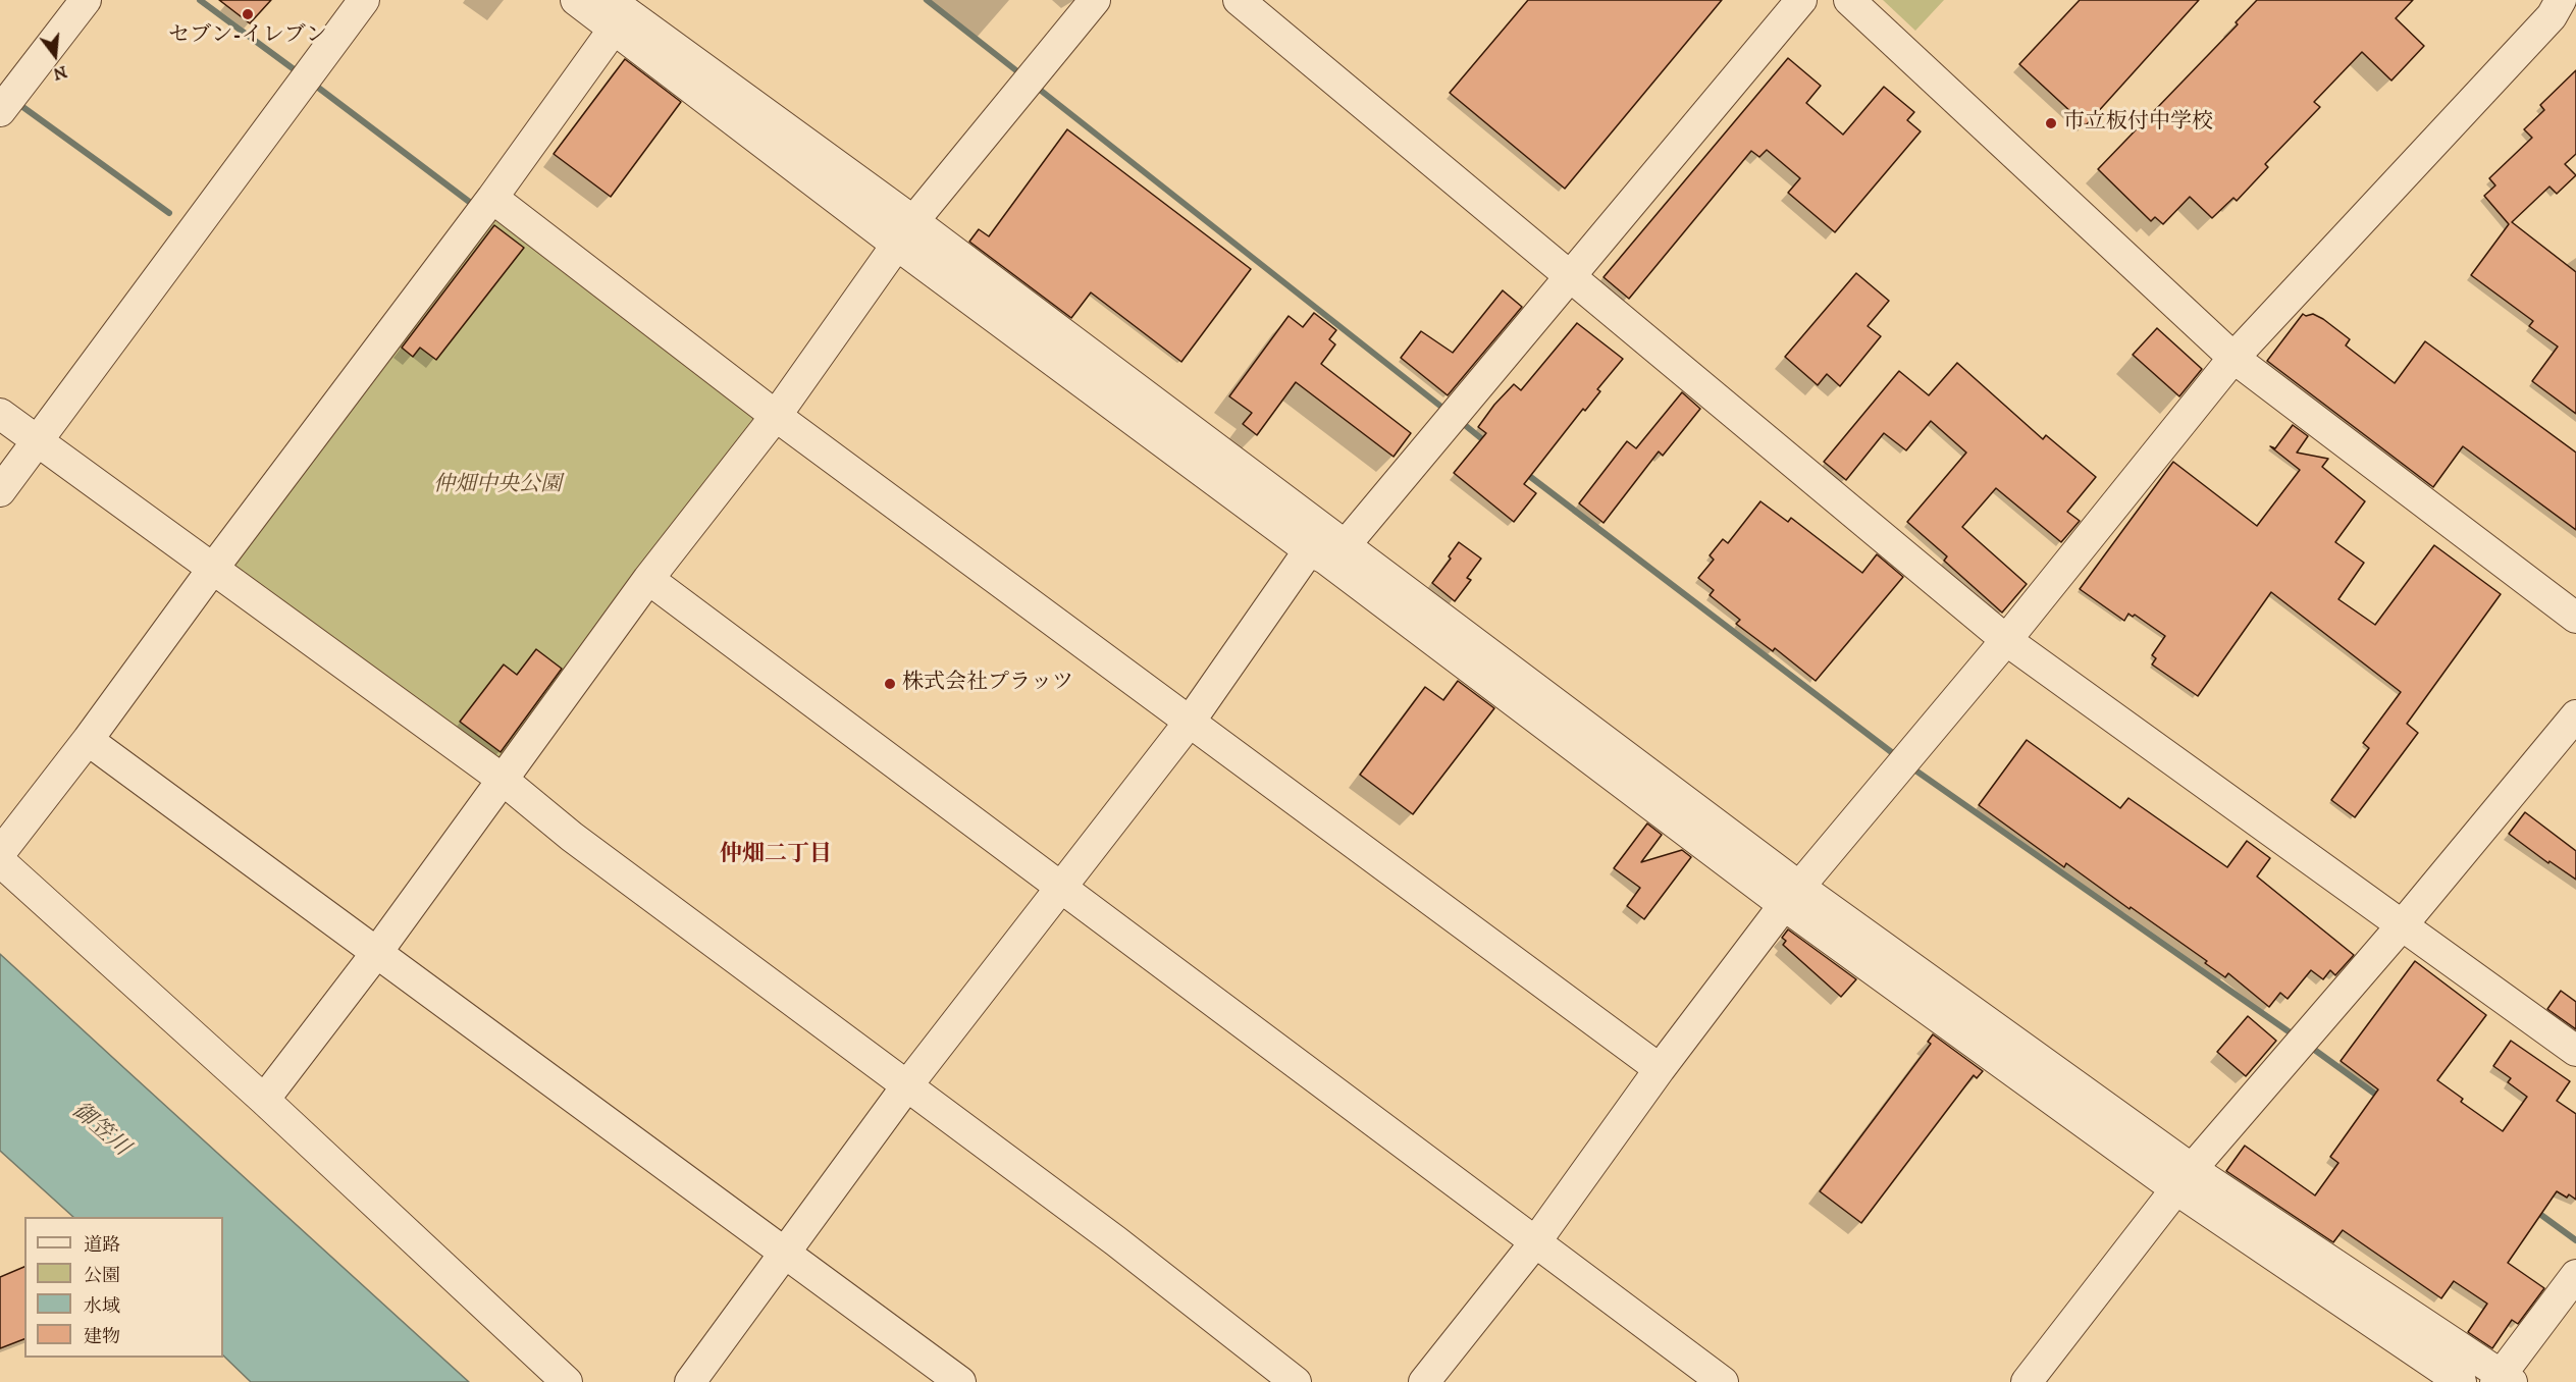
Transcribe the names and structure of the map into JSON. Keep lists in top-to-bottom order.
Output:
{
  "districts": ["仲畑二丁目"],
  "water": ["御笠川"],
  "parks": ["仲畑中央公園"],
  "places": ["セブン-イレブン", "市立板付中学校", "株式会社プラッツ"],
  "legend": [
    "道路",
    "公園",
    "水域",
    "建物"
  ],
  "north": "bottom"
}
